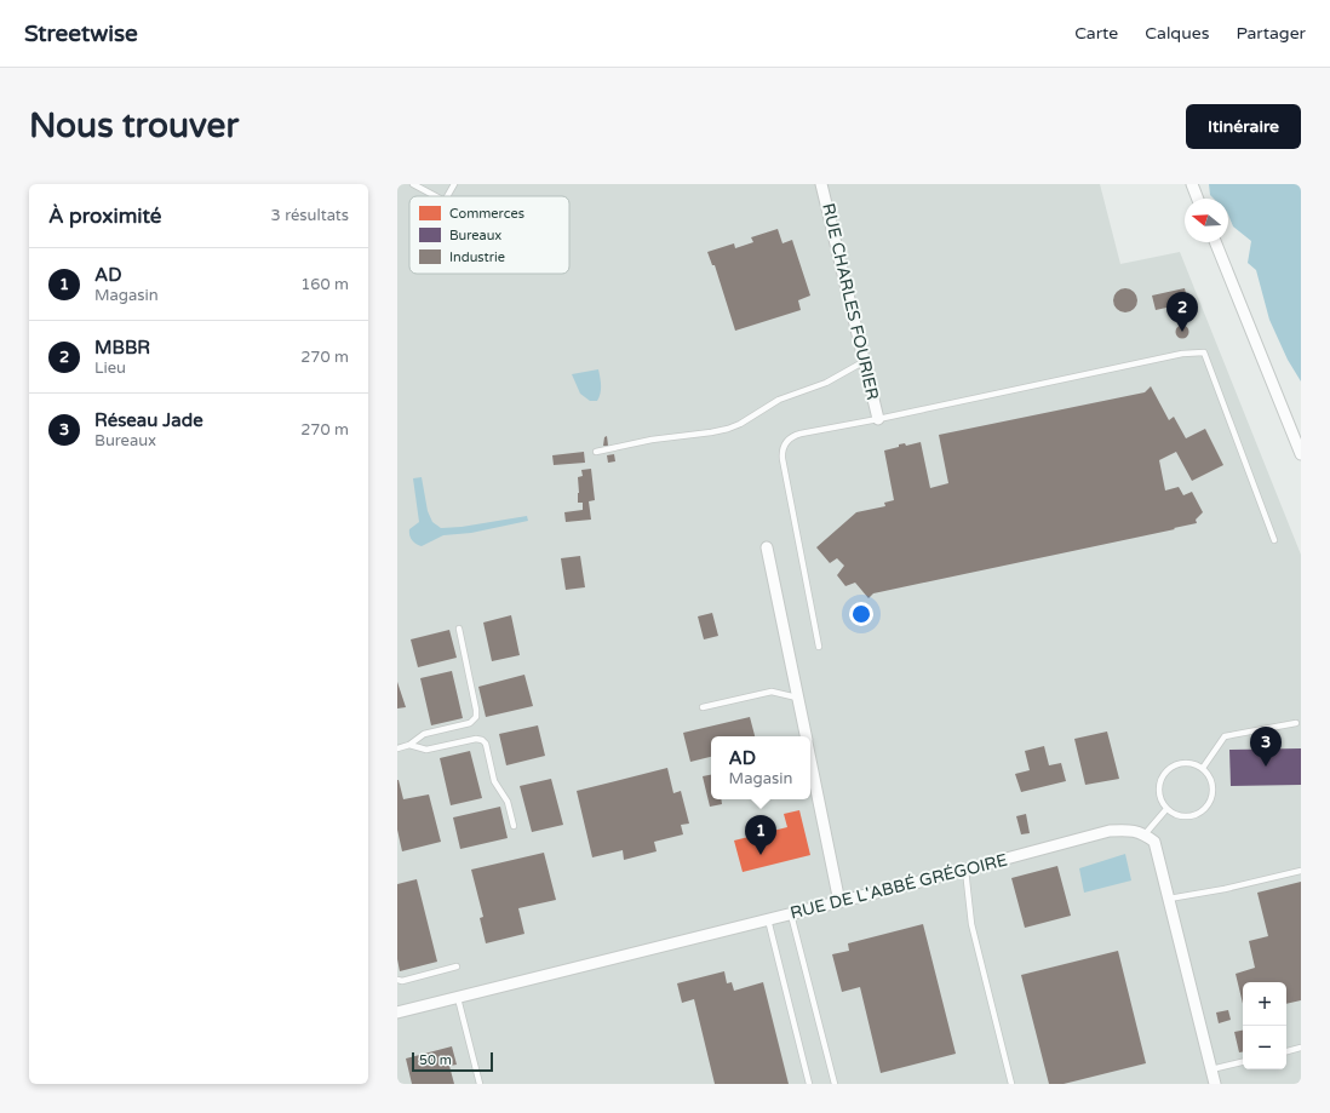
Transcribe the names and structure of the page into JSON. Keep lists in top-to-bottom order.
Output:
{
  "streets": {
    "street": ["RUE CHARLES FOURIER", "RUE DE L'ABBÉ GRÉGOIRE"]
  },
  "legend": ["Commerces", "Bureaux", "Industrie"],
  "scale_bar": "50 m",
  "north": "left",
  "page": {
    "header": "Streetwise",
    "nav": ["Carte", "Calques", "Partager"],
    "buttons": "Itinéraire",
    "title": "Nous trouver",
    "heading": ["À proximité", "3 résultats"],
    "list": [
      {
        "mark": "1",
        "name": "AD",
        "note": "Magasin",
        "value": "160 m"
      },
      {
        "mark": "2",
        "name": "MBBR",
        "note": "Lieu",
        "value": "270 m"
      },
      {
        "mark": "3",
        "name": "Réseau Jade",
        "note": "Bureaux",
        "value": "270 m"
      }
    ],
    "pins": ["2", "3", "1"],
    "popup": ["AD", "Magasin"],
    "map_buttons": ["+", "−"],
    "scale": "50 m"
  }
}
